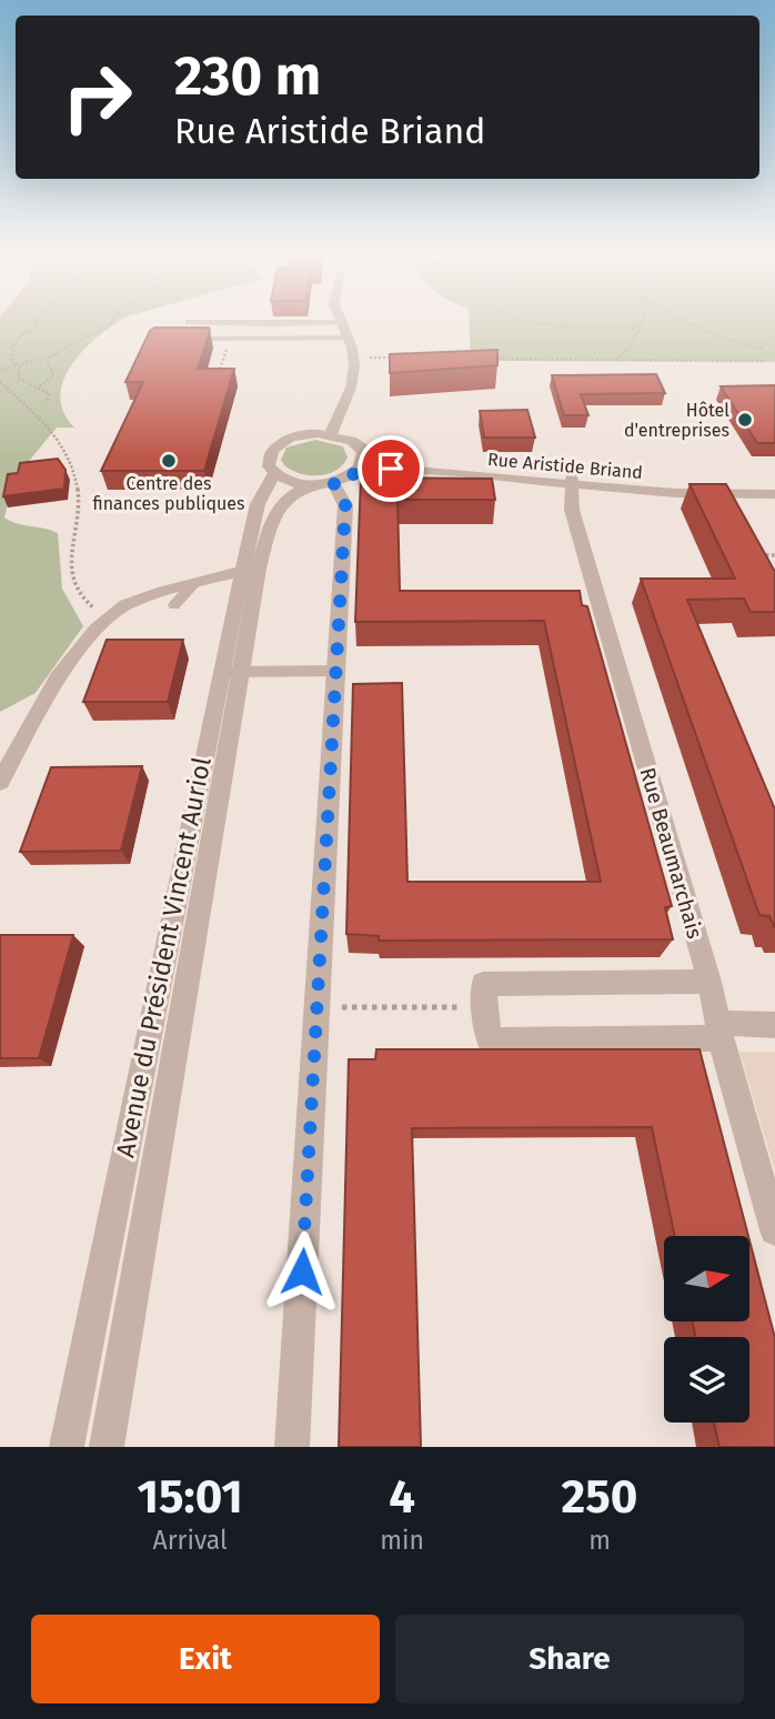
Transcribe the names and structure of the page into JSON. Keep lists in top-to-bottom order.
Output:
{
  "streets": {
    "street": ["Rue Aristide Briand", "Rue Beaumarchais", "Avenue du Président Vincent Auriol"]
  },
  "crossings": [
    ["Rue Aristide Briand", "Rue Beaumarchais"],
    ["Rue Aristide Briand", "Avenue du Président Vincent Auriol"]
  ],
  "places": ["Hôtel d'entreprises", "Centre des finances publiques"],
  "north": "right",
  "page": {
    "turn": ["230 m", "Rue Aristide Briand"],
    "eta": [
      "15:01",
      "Arrival",
      "4",
      "min",
      "250",
      "m"
    ],
    "buttons": ["Exit", "Share"]
  }
}
